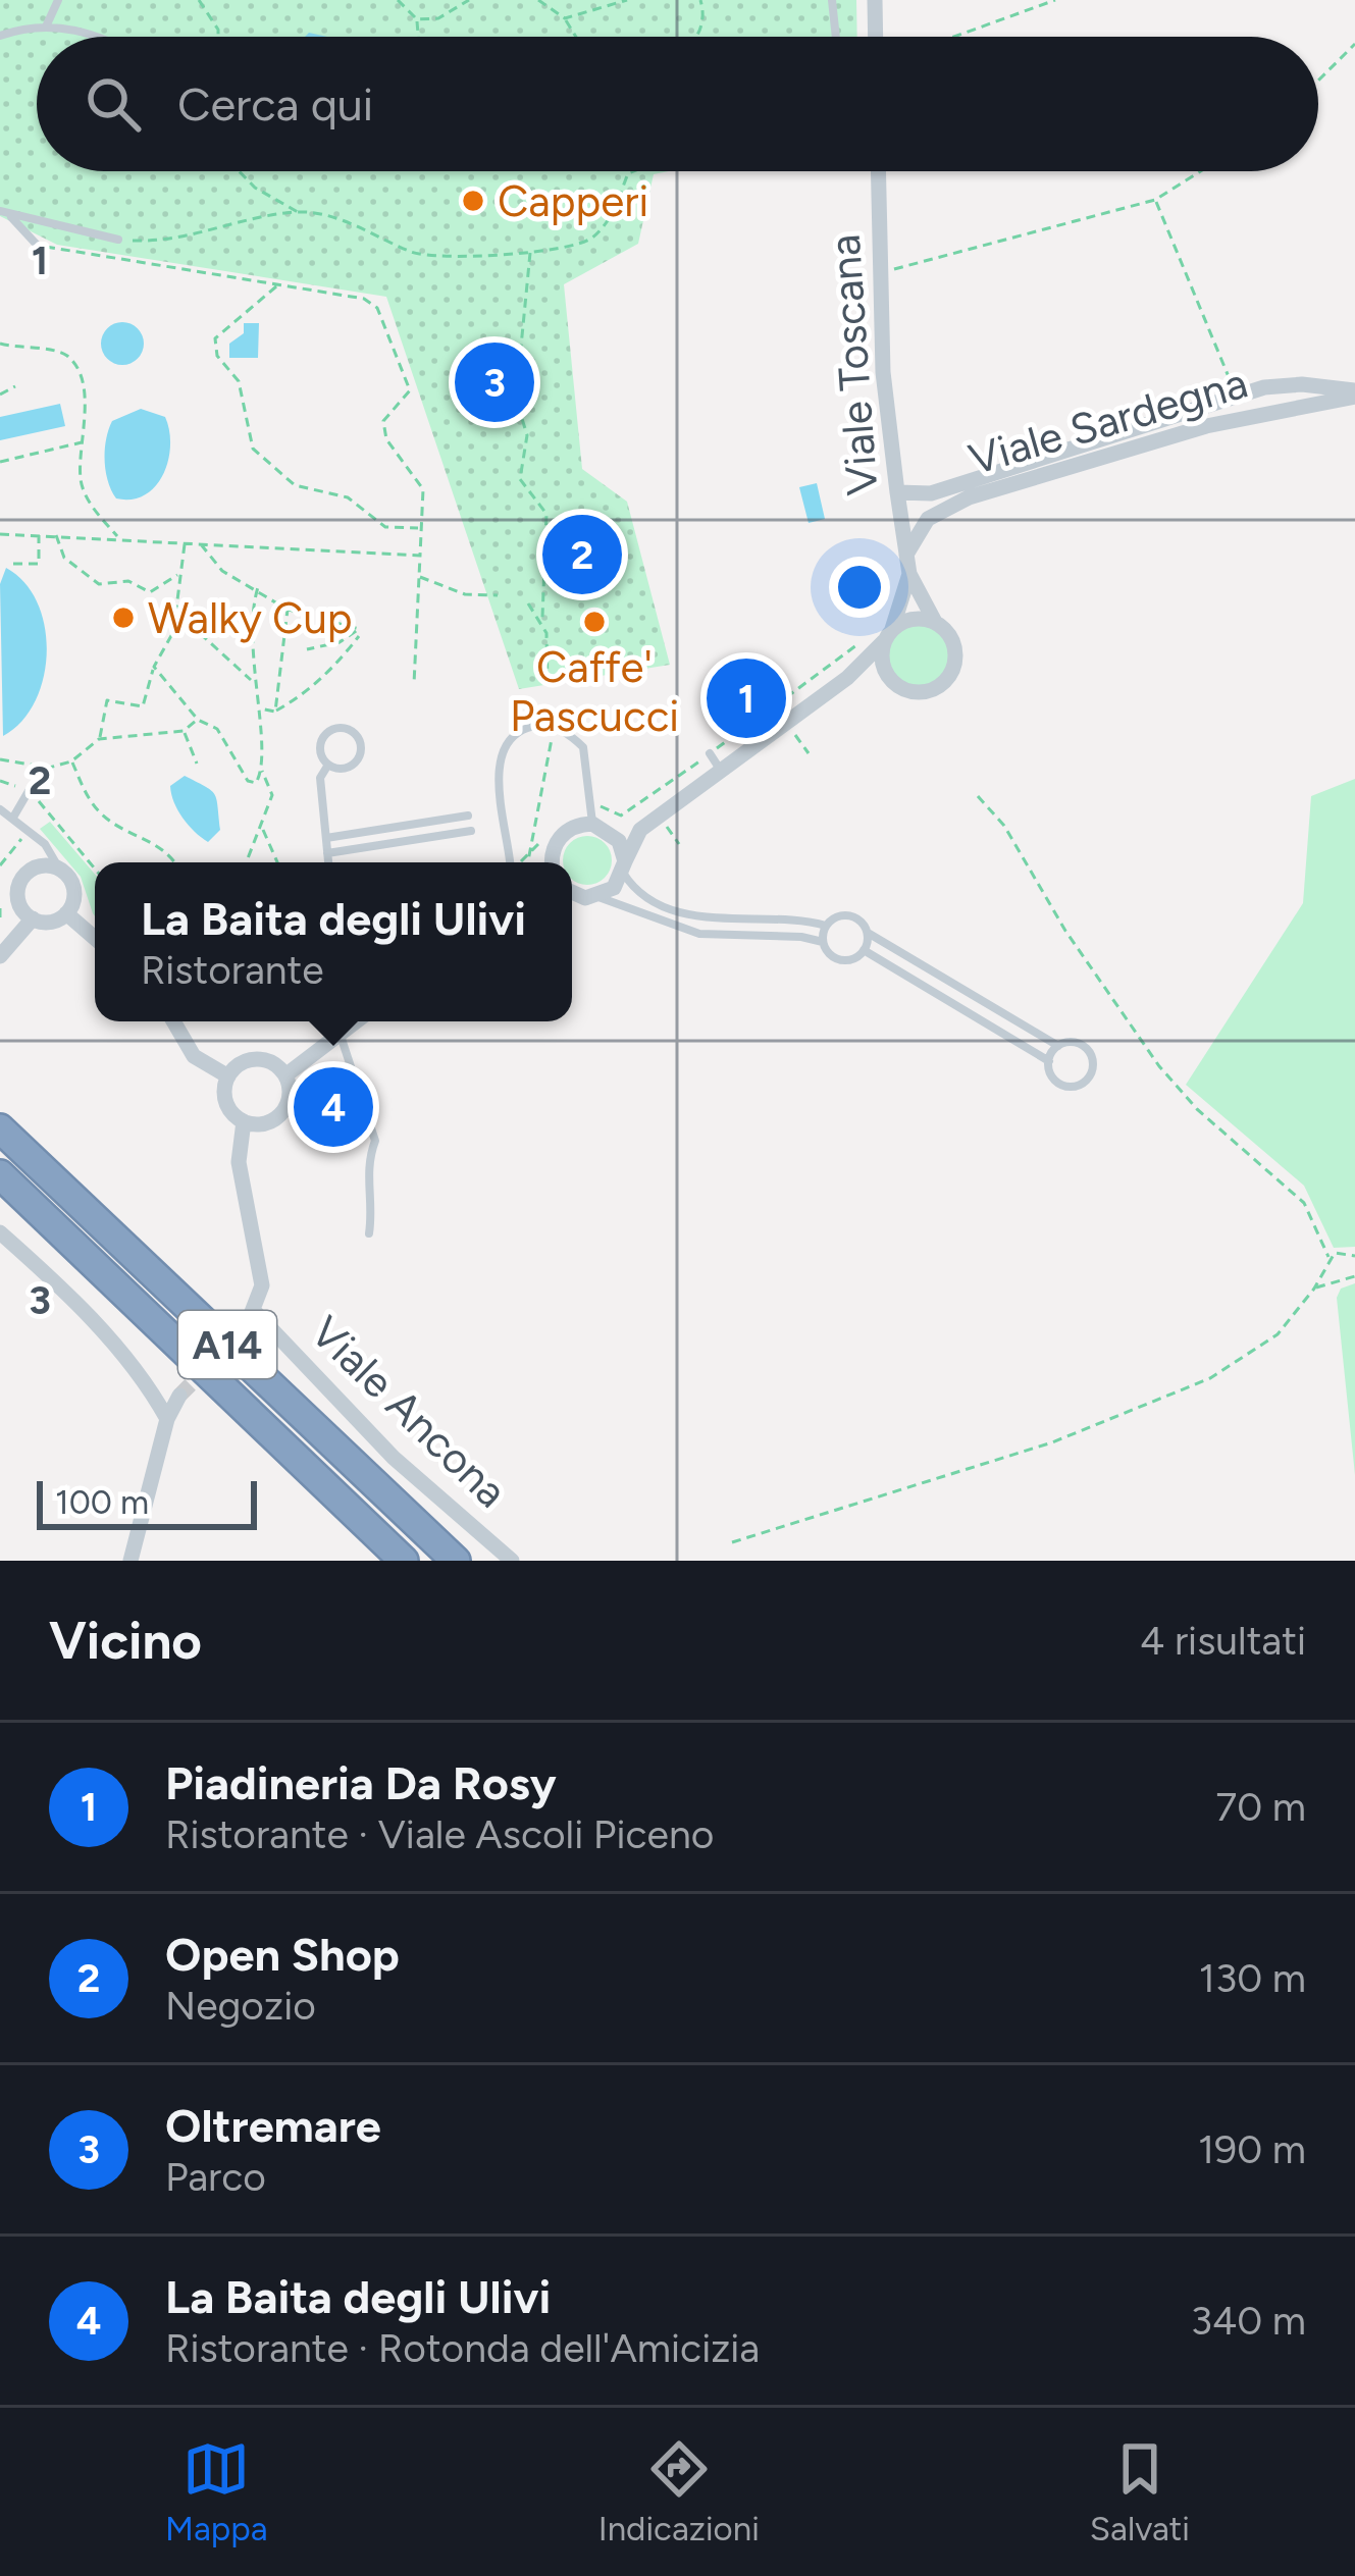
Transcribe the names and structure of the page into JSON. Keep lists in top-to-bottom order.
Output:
{
  "streets": {
    "highway": ["A14"],
    "street": ["Viale Toscana", "Viale Sardegna", "Viale Ancona"]
  },
  "crossings": [
    ["Viale Toscana", "Viale Sardegna"]
  ],
  "places": ["Capperi", "Walky Cup", "Caffe' Pascucci"],
  "scale_bar": "100 m",
  "page": {
    "search": "Cerca qui",
    "pins": [
      "3",
      "2",
      "1",
      "4"
    ],
    "popup": ["La Baita degli Ulivi", "Ristorante"],
    "scale": "100 m",
    "heading": ["Vicino", "4 risultati"],
    "list": [
      {
        "mark": "1",
        "name": "Piadineria Da Rosy",
        "note": "Ristorante · Viale Ascoli Piceno",
        "value": "70 m"
      },
      {
        "mark": "2",
        "name": "Open Shop",
        "note": "Negozio",
        "value": "130 m"
      },
      {
        "mark": "3",
        "name": "Oltremare",
        "note": "Parco",
        "value": "190 m"
      },
      {
        "mark": "4",
        "name": "La Baita degli Ulivi",
        "note": "Ristorante · Rotonda dell'Amicizia",
        "value": "340 m"
      }
    ],
    "nav": ["Mappa", "Indicazioni", "Salvati"]
  },
  "grid": {
    "rows": ["1", "2", "3"]
  }
}
